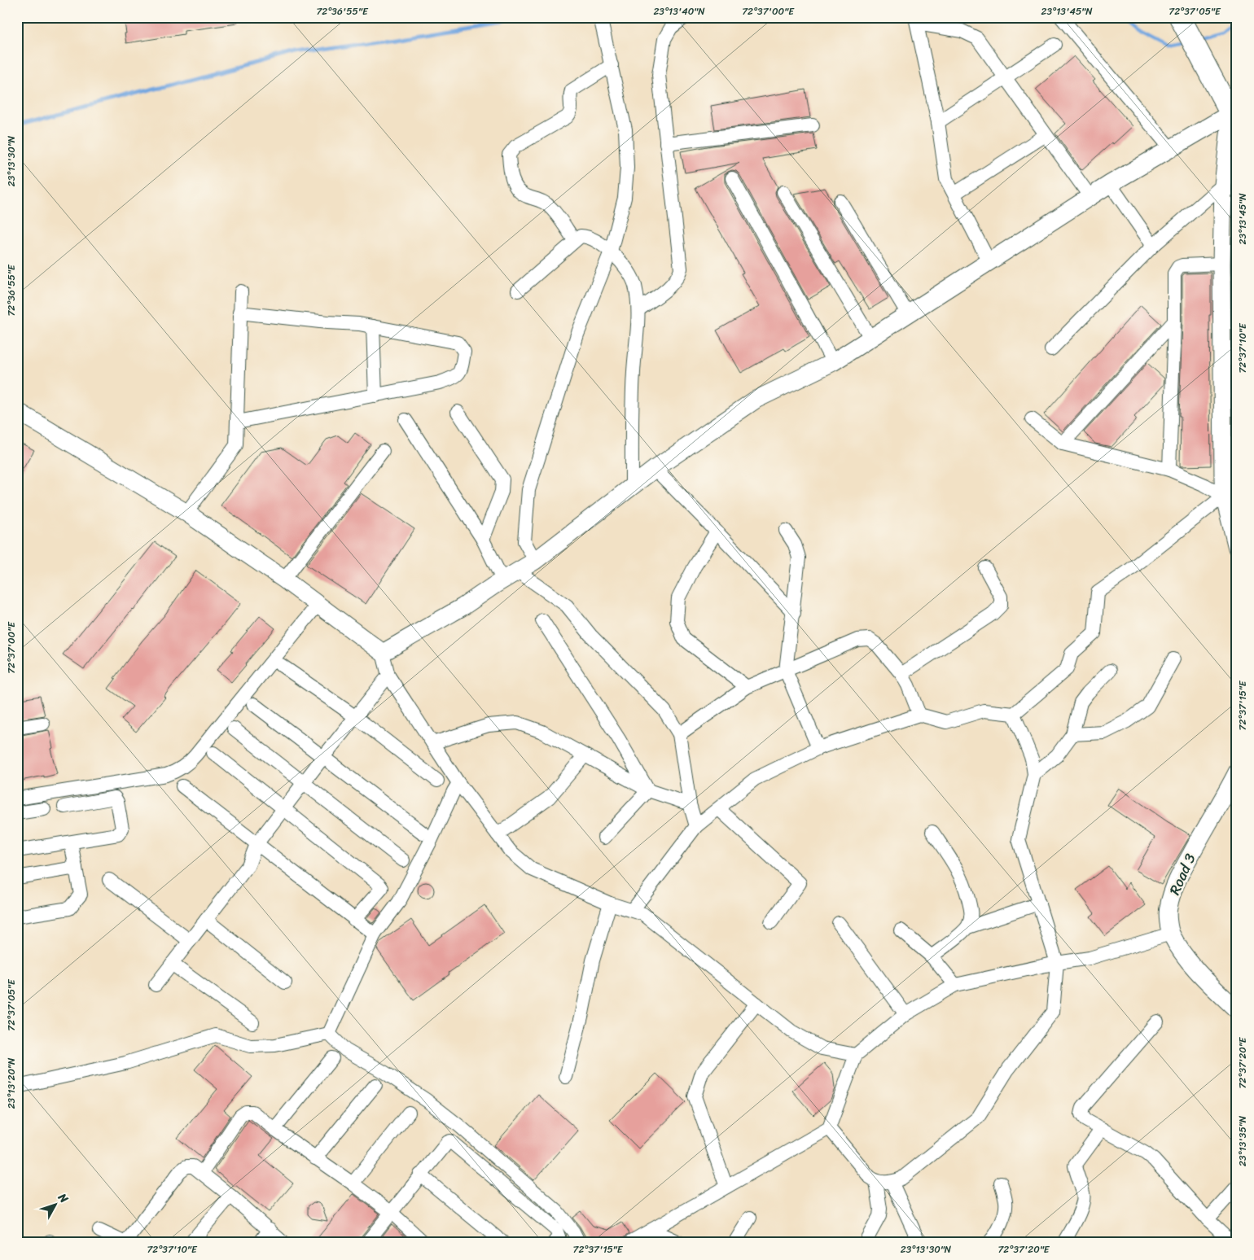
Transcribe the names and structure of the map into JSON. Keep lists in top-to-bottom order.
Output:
{
  "streets": {
    "street": ["Road 3"]
  },
  "north": "top right",
  "coordinates": [
    "72°36'55\"E",
    "23°13'40\"N",
    "72°37'00\"E",
    "23°13'45\"N",
    "72°37'05\"E",
    "23°13'30\"N",
    "72°37'10\"E",
    "72°37'15\"E",
    "72°37'20\"E",
    "23°13'20\"N",
    "23°13'35\"N"
  ]
}
